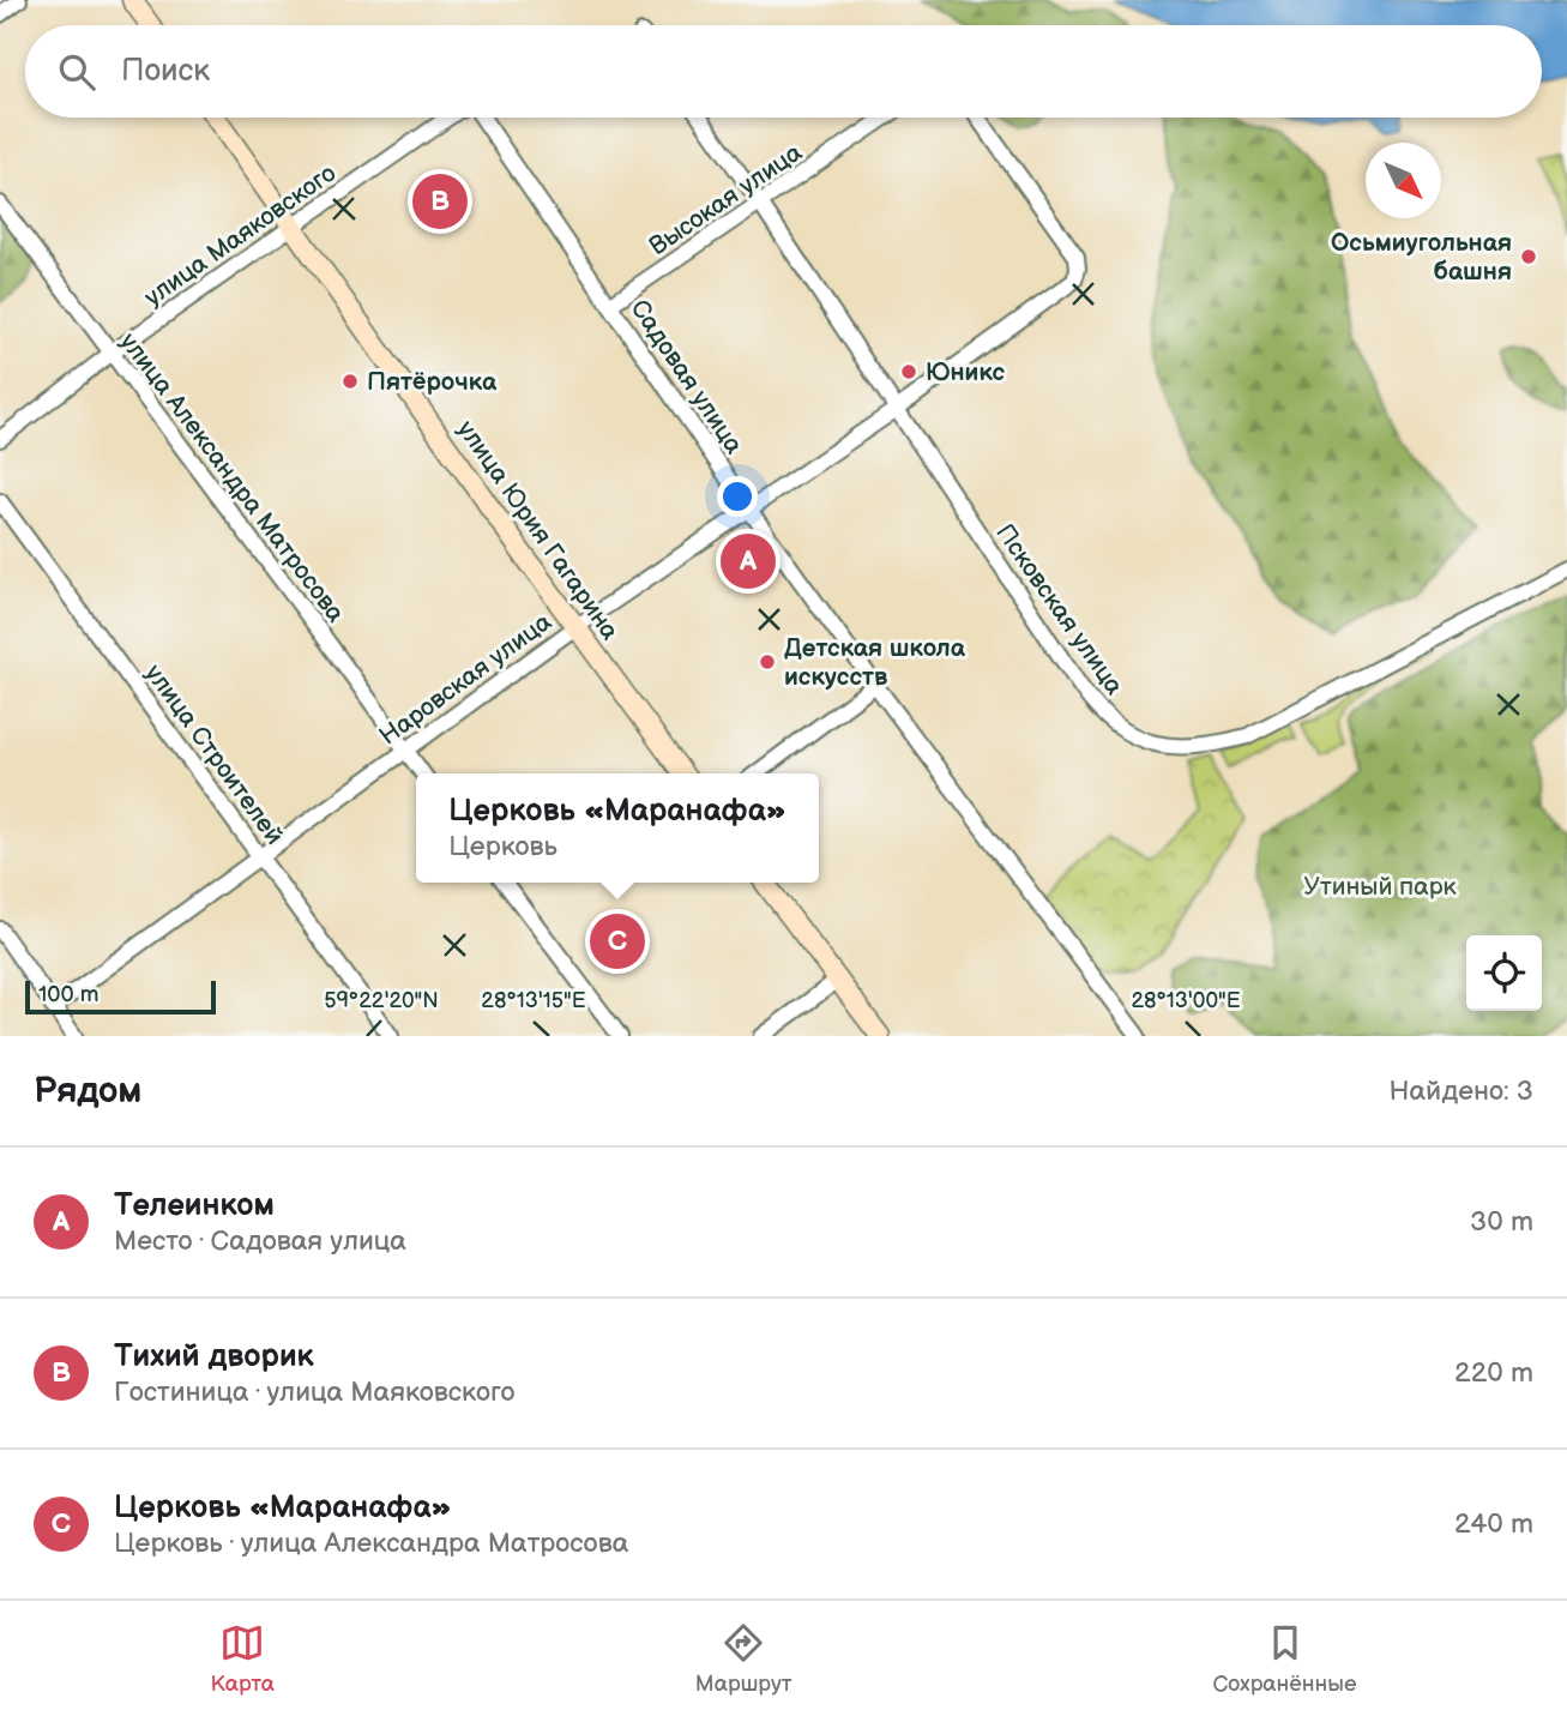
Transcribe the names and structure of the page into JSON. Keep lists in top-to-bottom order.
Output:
{
  "streets": {
    "street": [
      "Высокая улица",
      "улица Маяковского",
      "Садовая улица",
      "улица Александра Матросова",
      "улица Юрия Гагарина",
      "Псковская улица",
      "Наровская улица",
      "улица Строителей"
    ]
  },
  "crossings": [
    ["Высокая улица", "Садовая улица"],
    ["Высокая улица", "Псковская улица"],
    ["улица Маяковского", "улица Александра Матросова"],
    ["улица Маяковского", "улица Юрия Гагарина"],
    ["Садовая улица", "Наровская улица"],
    ["улица Александра Матросова", "Наровская улица"],
    ["улица Юрия Гагарина", "Наровская улица"],
    ["Псковская улица", "Наровская улица"],
    ["Наровская улица", "улица Строителей"]
  ],
  "parks": ["Утиный парк"],
  "places": [
    "Осьмиугольная башня",
    "Юникс",
    "Пятёрочка",
    "Детская школа искусств"
  ],
  "scale_bar": "100 m",
  "north": "bottom right",
  "page": {
    "search": "Поиск",
    "pins": ["B", "A", "C"],
    "popup": ["Церковь «Маранафа»", "Церковь"],
    "scale": "100 m",
    "heading": ["Рядом", "Найдено: 3"],
    "list": [
      {
        "mark": "A",
        "name": "Телеинком",
        "note": "Место · Садовая улица",
        "value": "30 m"
      },
      {
        "mark": "B",
        "name": "Тихий дворик",
        "note": "Гостиница · улица Маяковского",
        "value": "220 m"
      },
      {
        "mark": "C",
        "name": "Церковь «Маранафа»",
        "note": "Церковь · улица Александра Матросова",
        "value": "240 m"
      }
    ],
    "nav": ["Карта", "Маршрут", "Сохранённые"]
  },
  "coordinates": ["59°22'20\"N", "28°13'15\"E", "28°13'00\"E"]
}
